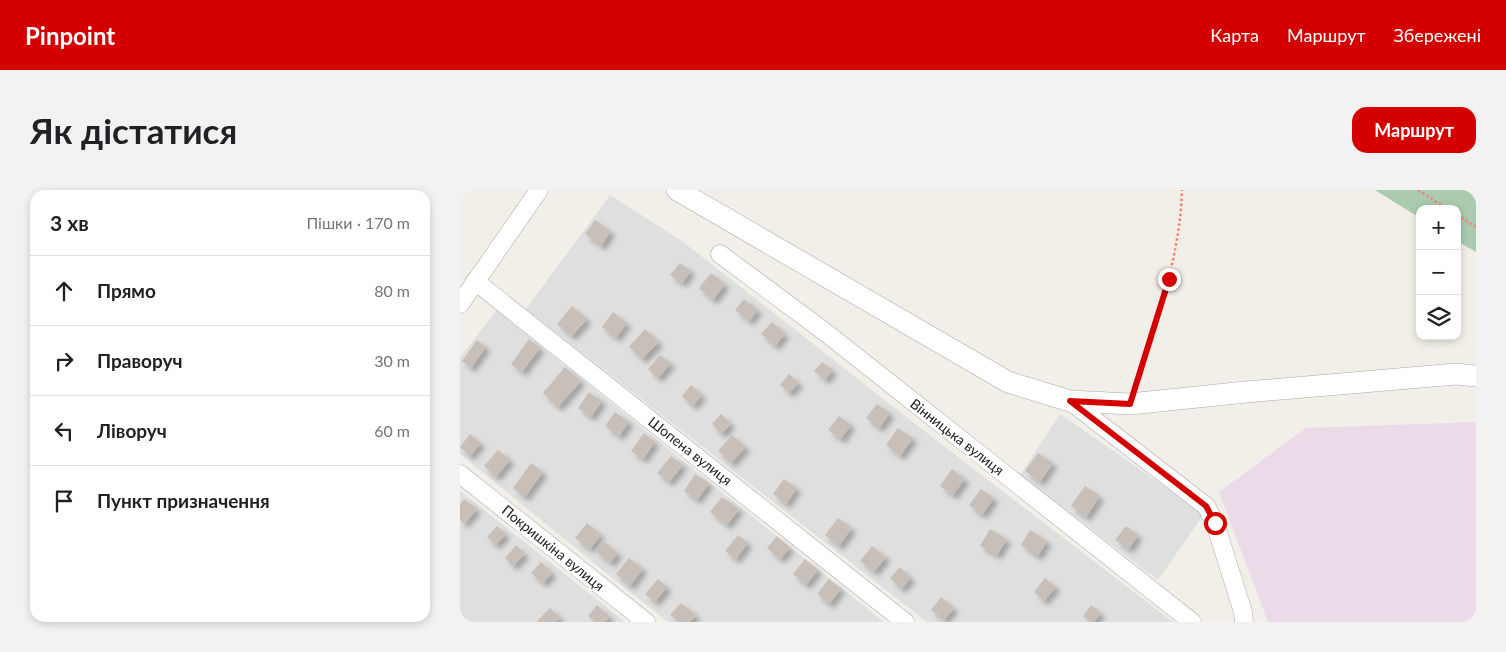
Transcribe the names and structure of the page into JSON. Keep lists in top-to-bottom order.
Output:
{
  "streets": {
    "street": ["Вінницька вулиця", "Шопена вулиця", "Покришкіна вулиця"]
  },
  "page": {
    "header": "Pinpoint",
    "nav": ["Карта", "Маршрут", "Збережені"],
    "buttons": "Маршрут",
    "title": "Як дістатися",
    "heading": ["3 хв", "Пішки · 170 m"],
    "map_buttons": ["+", "−"],
    "list": [
      ["Прямо", "80 m"],
      ["Праворуч", "30 m"],
      ["Ліворуч", "60 m"],
      "Пункт призначення"
    ]
  }
}
